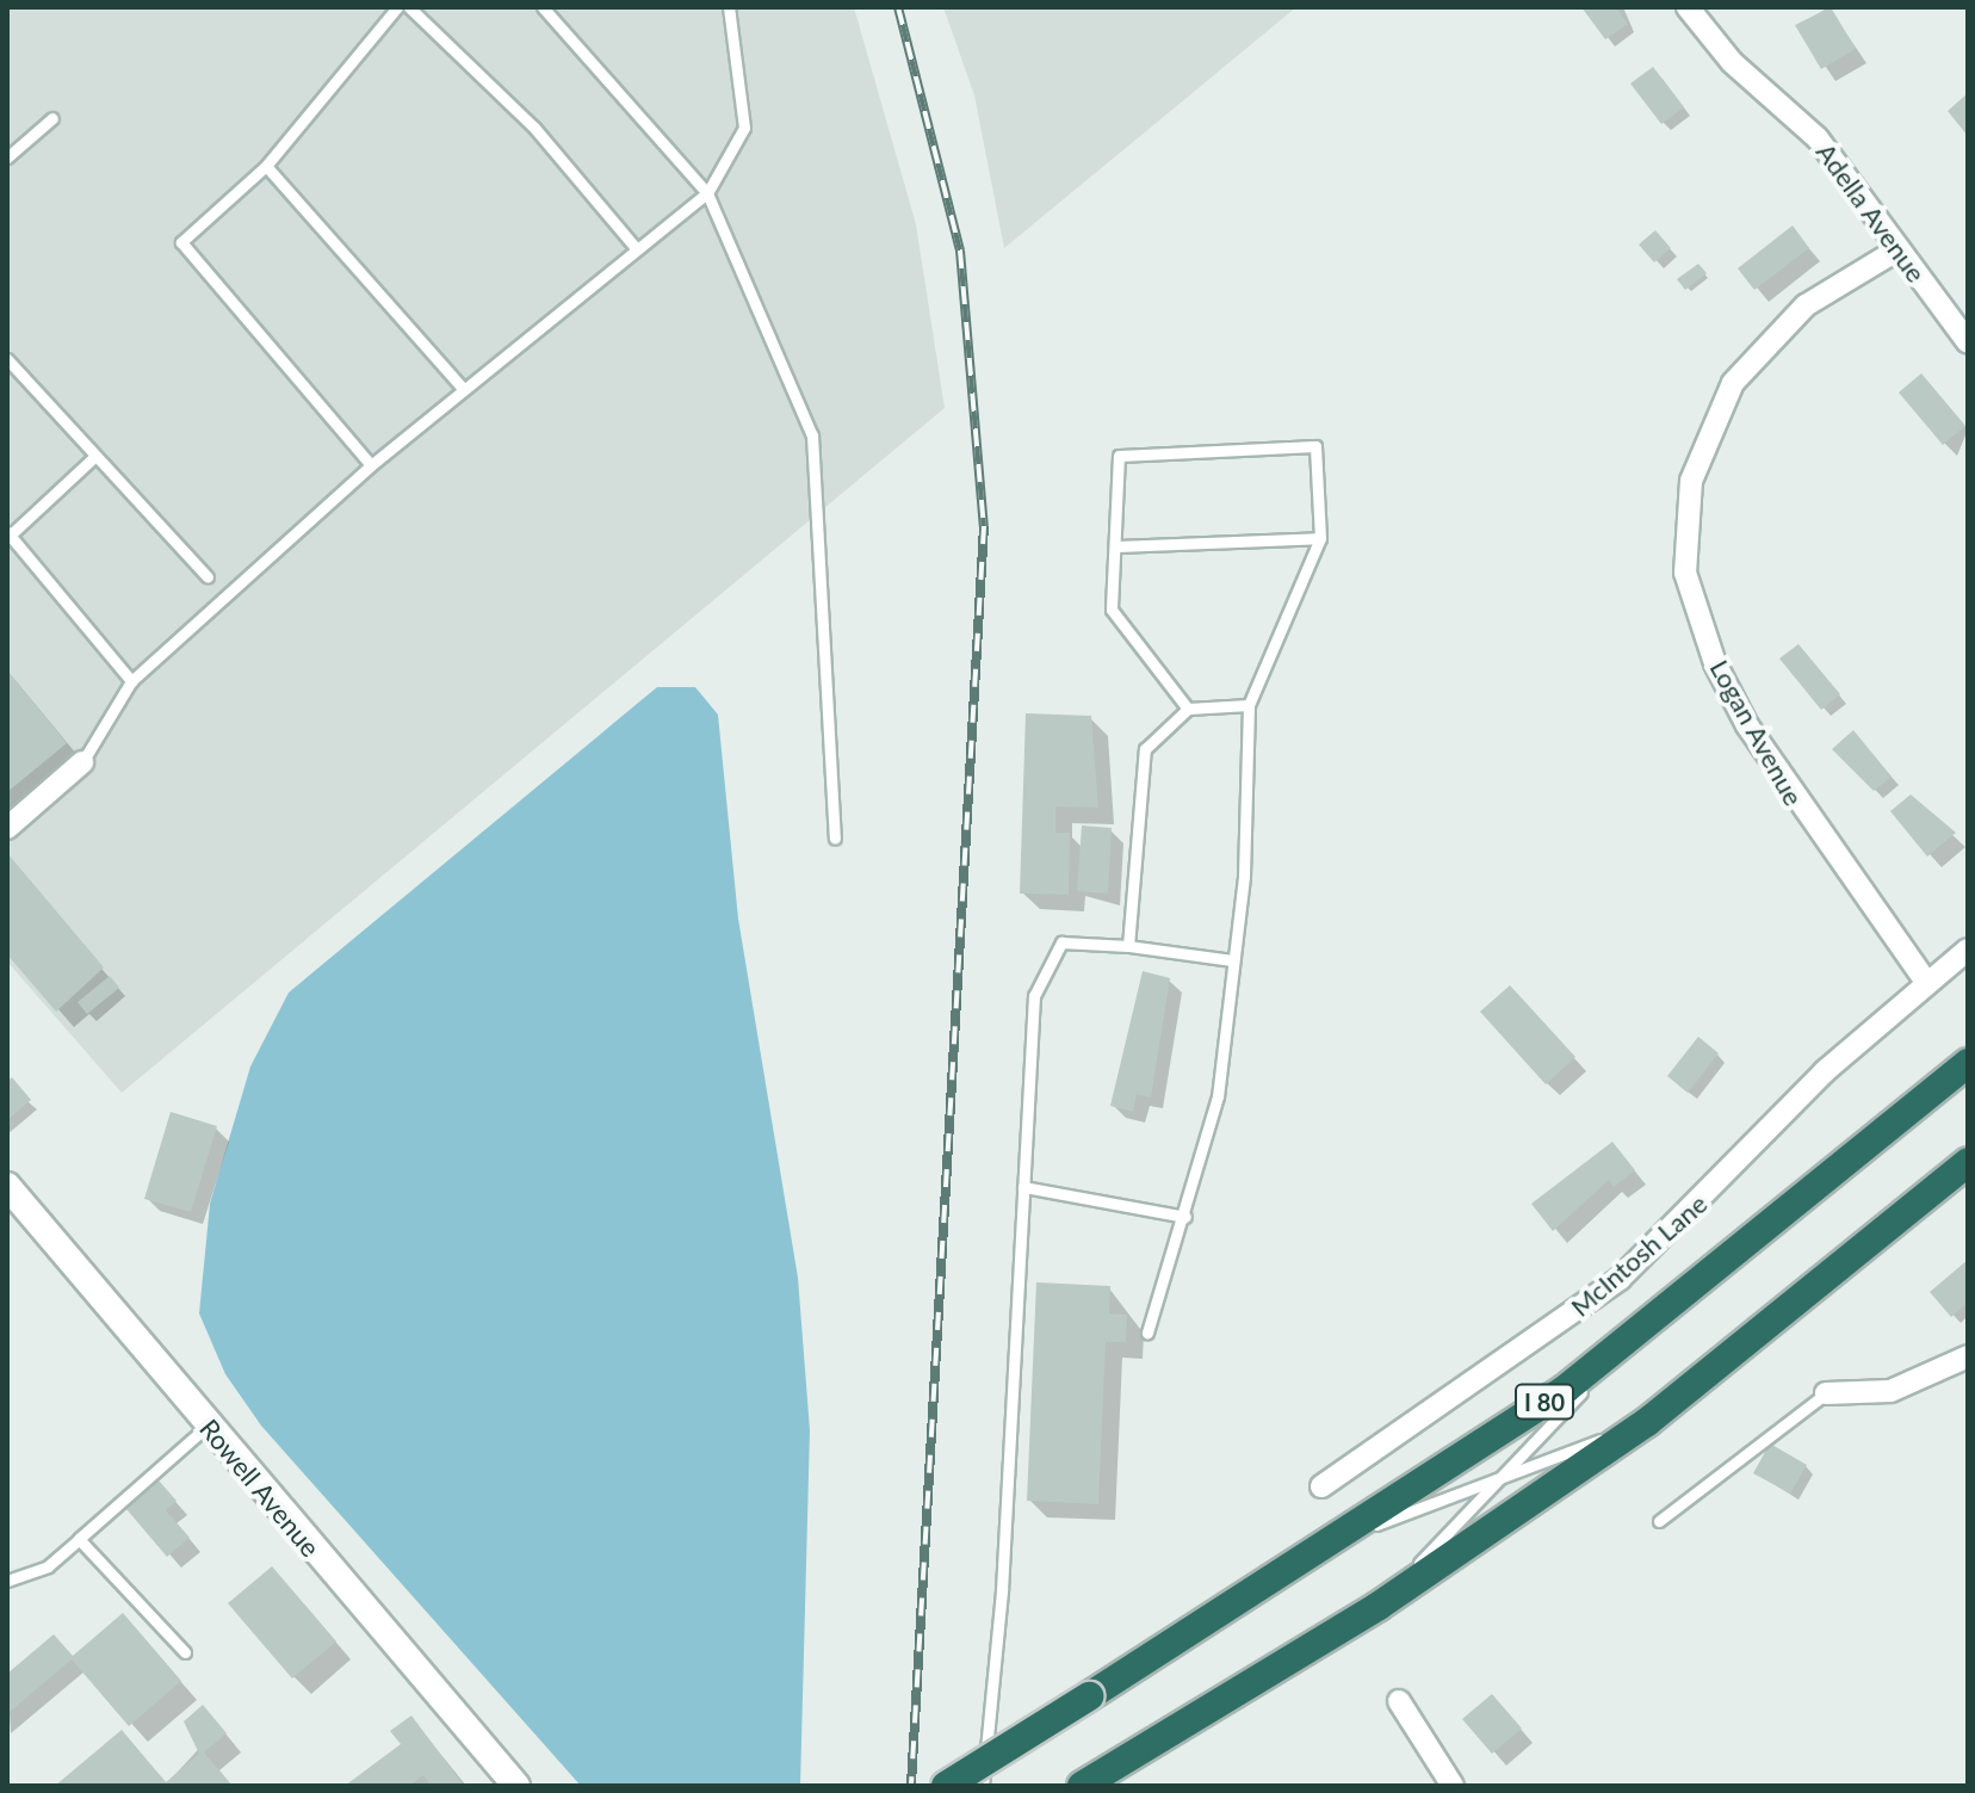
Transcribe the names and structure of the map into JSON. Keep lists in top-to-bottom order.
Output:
{
  "streets": {
    "highway": ["I 80"],
    "street": [
      "Adella Avenue",
      "Logan Avenue",
      "McIntosh Lane",
      "Rowell Avenue"
    ]
  },
  "crossings": [
    ["Adella Avenue", "Logan Avenue"],
    ["Logan Avenue", "McIntosh Lane"]
  ]
}
